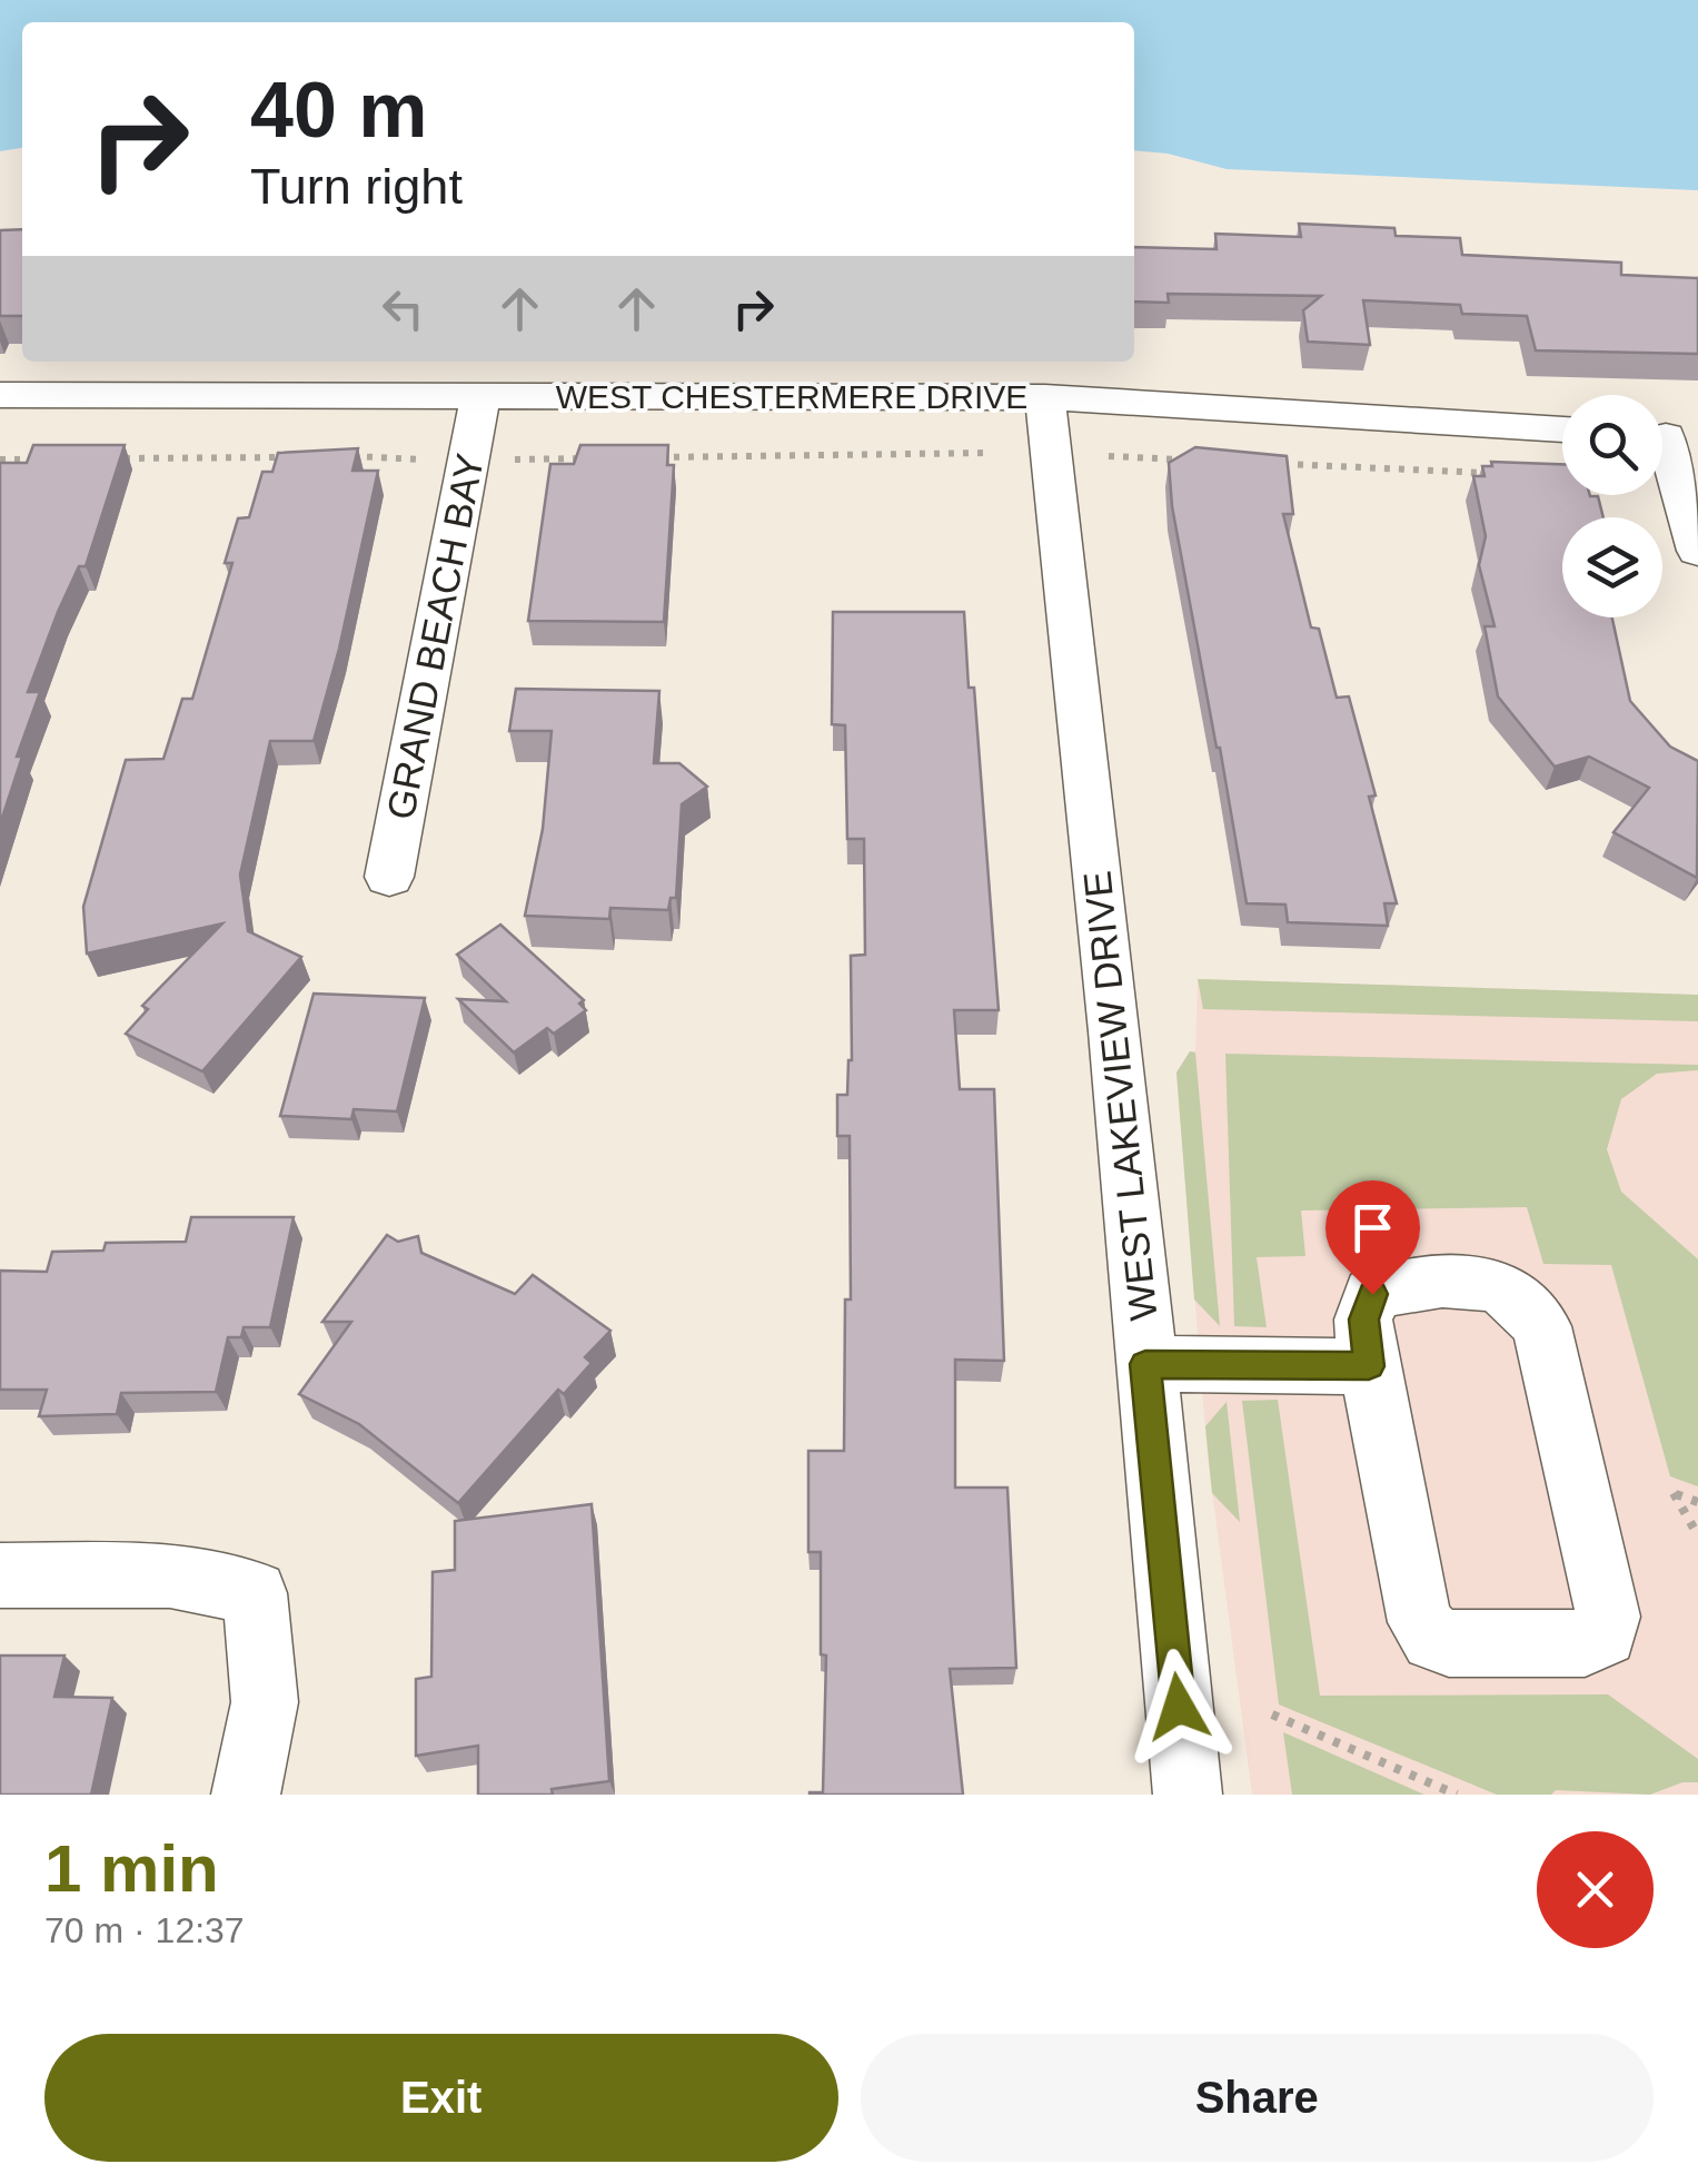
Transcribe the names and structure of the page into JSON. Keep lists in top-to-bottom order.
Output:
{
  "streets": {
    "street": ["WEST CHESTERMERE DRIVE", "GRAND BEACH BAY", "WEST LAKEVIEW DRIVE"]
  },
  "crossings": [
    ["WEST CHESTERMERE DRIVE", "GRAND BEACH BAY"],
    ["WEST CHESTERMERE DRIVE", "WEST LAKEVIEW DRIVE"]
  ],
  "page": {
    "turn": ["40 m", "Turn right"],
    "heading": ["1 min", "70 m · 12:37"],
    "buttons": ["Exit", "Share"]
  }
}
